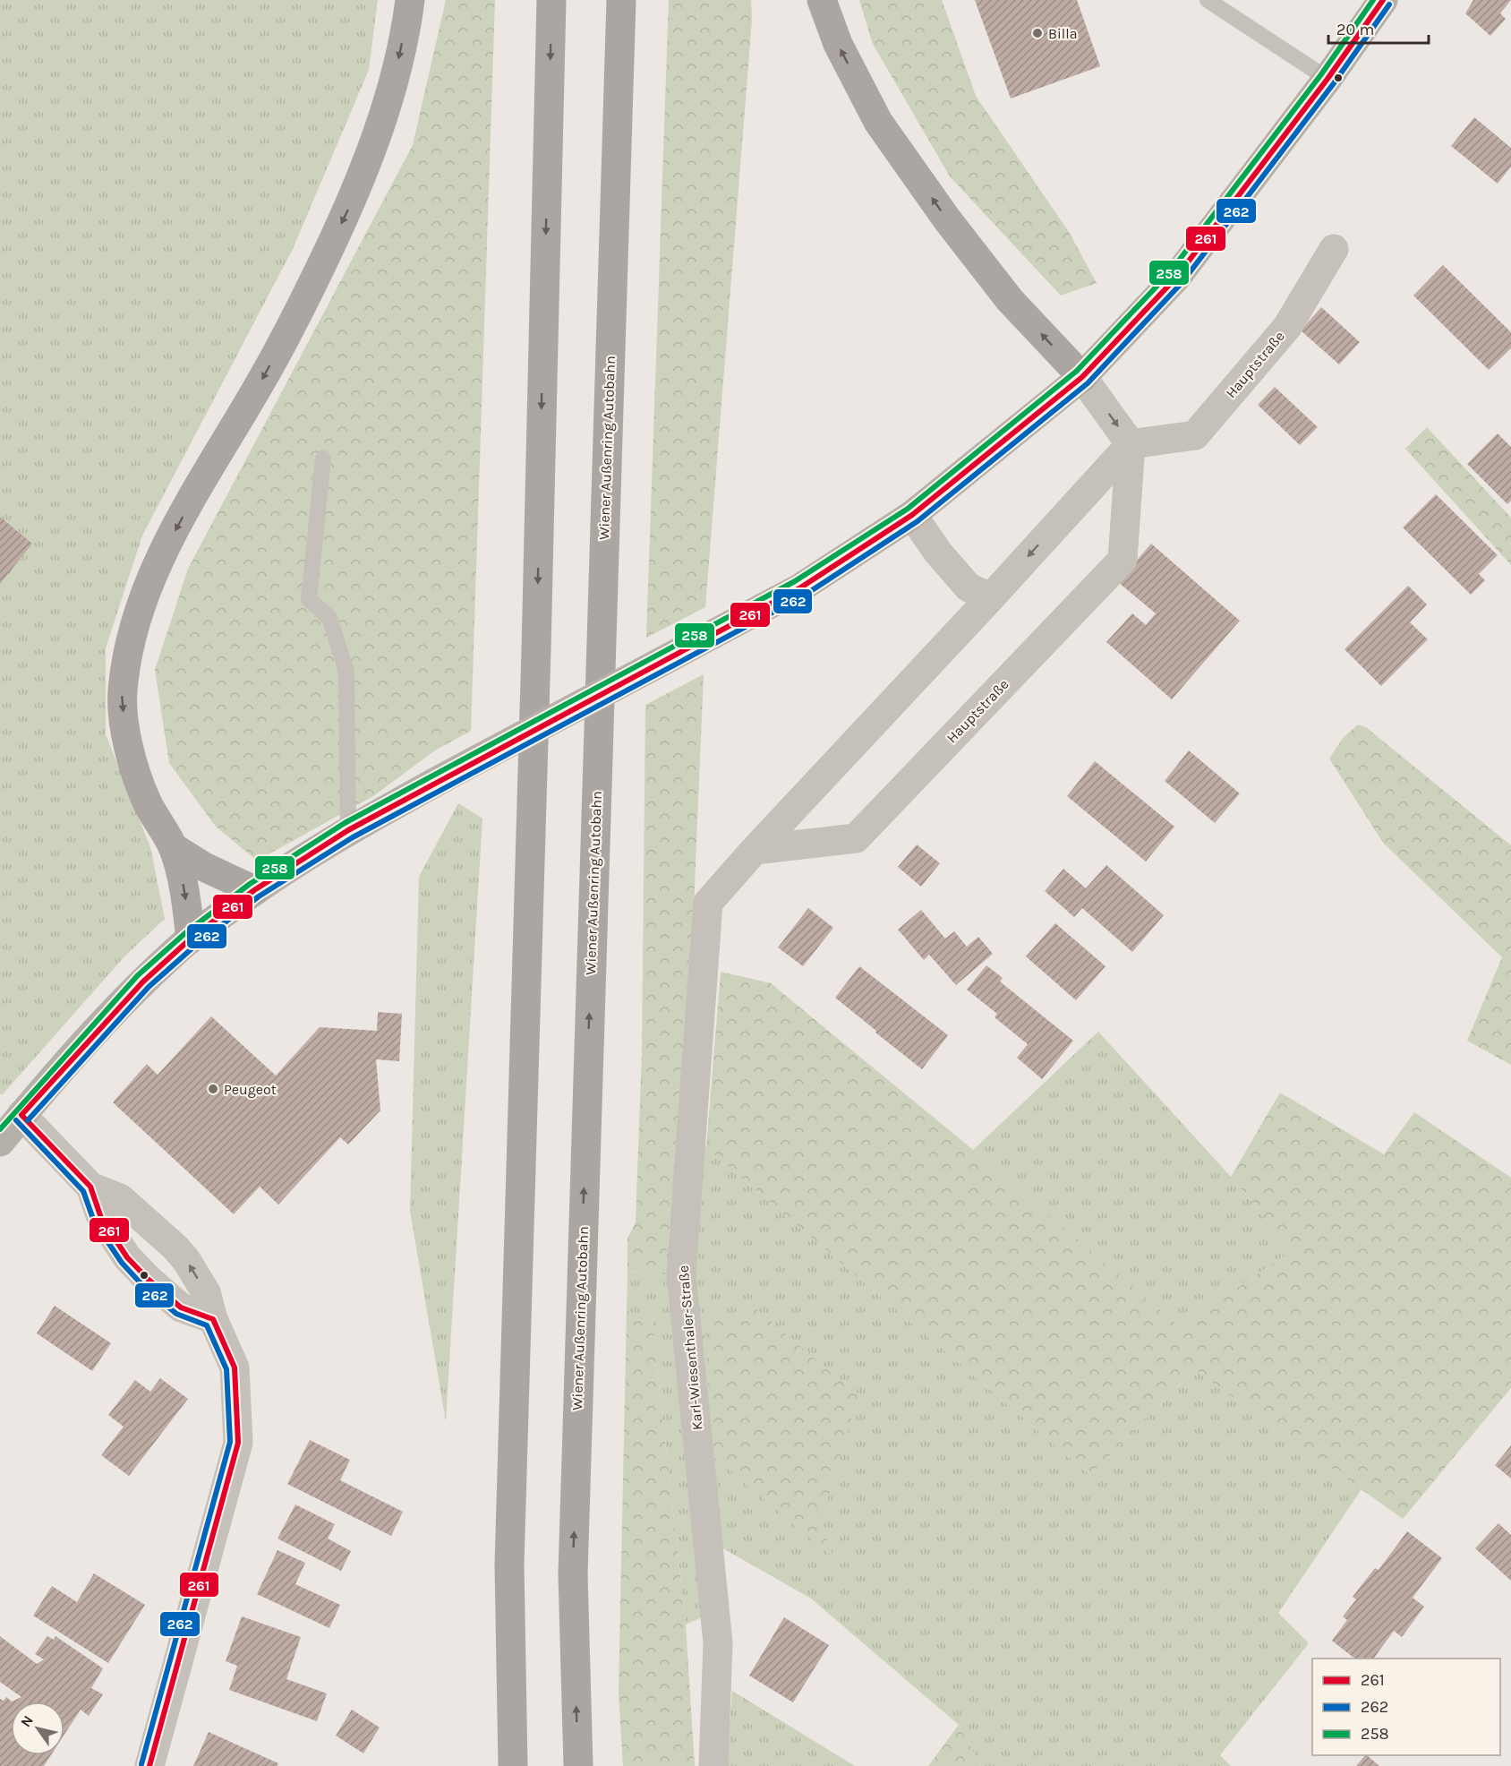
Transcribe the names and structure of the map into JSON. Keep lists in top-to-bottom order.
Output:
{
  "streets": {
    "highway": ["Wiener Außenring Autobahn"],
    "street": ["Hauptstraße", "Karl-Wiesenthaler-Straße"]
  },
  "crossings": [
    ["Hauptstraße", "Karl-Wiesenthaler-Straße"]
  ],
  "places": ["Billa", "Peugeot"],
  "lines": ["transit line 261", "transit line 258", "transit line 262"],
  "legend": ["261", "262", "258"],
  "scale_bar": "20 m",
  "north": "top left"
}
